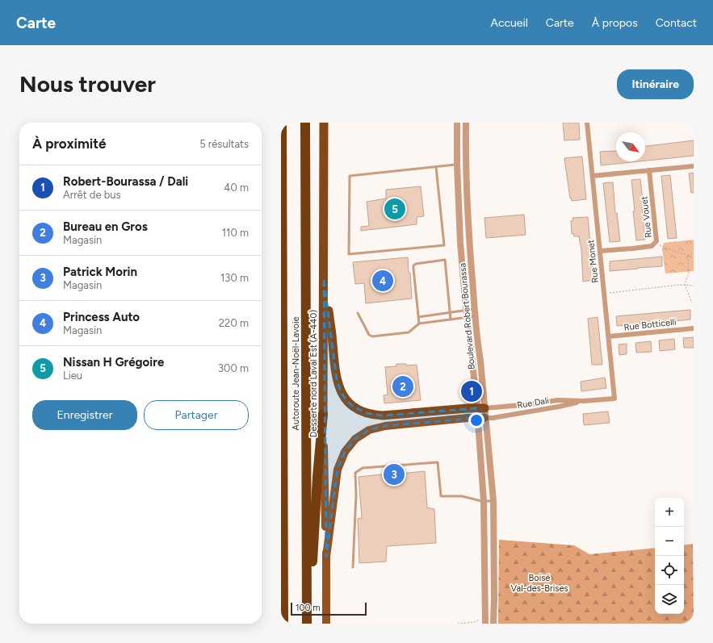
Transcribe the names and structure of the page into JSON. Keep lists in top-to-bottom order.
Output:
{
  "streets": {
    "highway": ["Autoroute Jean-Noël-Lavoie", "Desserte nord Laval Est (A-440)"],
    "street": [
      "Rue Vouet",
      "Rue Monet",
      "Boulevard Robert Bourassa",
      "Rue Botticelli",
      "Rue Dali"
    ]
  },
  "crossings": [
    ["Rue Vouet", "Rue Monet"],
    ["Rue Monet", "Rue Botticelli"],
    ["Rue Monet", "Rue Dali"],
    ["Boulevard Robert Bourassa", "Rue Dali"]
  ],
  "parks": ["Boisé Val-des-Brises"],
  "scale_bar": "100 m",
  "north": "bottom right",
  "page": {
    "header": "Carte",
    "nav": [
      "Accueil",
      "Carte",
      "À propos",
      "Contact"
    ],
    "buttons": [
      "Itinéraire",
      ["Enregistrer", "Partager"]
    ],
    "title": "Nous trouver",
    "heading": ["À proximité", "5 résultats"],
    "list": [
      {
        "mark": "1",
        "name": "Robert-Bourassa / Dali",
        "note": "Arrêt de bus",
        "value": "40 m"
      },
      {
        "mark": "2",
        "name": "Bureau en Gros",
        "note": "Magasin",
        "value": "110 m"
      },
      {
        "mark": "3",
        "name": "Patrick Morin",
        "note": "Magasin",
        "value": "130 m"
      },
      {
        "mark": "4",
        "name": "Princess Auto",
        "note": "Magasin",
        "value": "220 m"
      },
      {
        "mark": "5",
        "name": "Nissan H Grégoire",
        "note": "Lieu",
        "value": "300 m"
      }
    ],
    "pins": [
      "5",
      "4",
      "2",
      "1",
      "3"
    ],
    "map_buttons": ["+", "−"],
    "scale": "100 m"
  }
}
